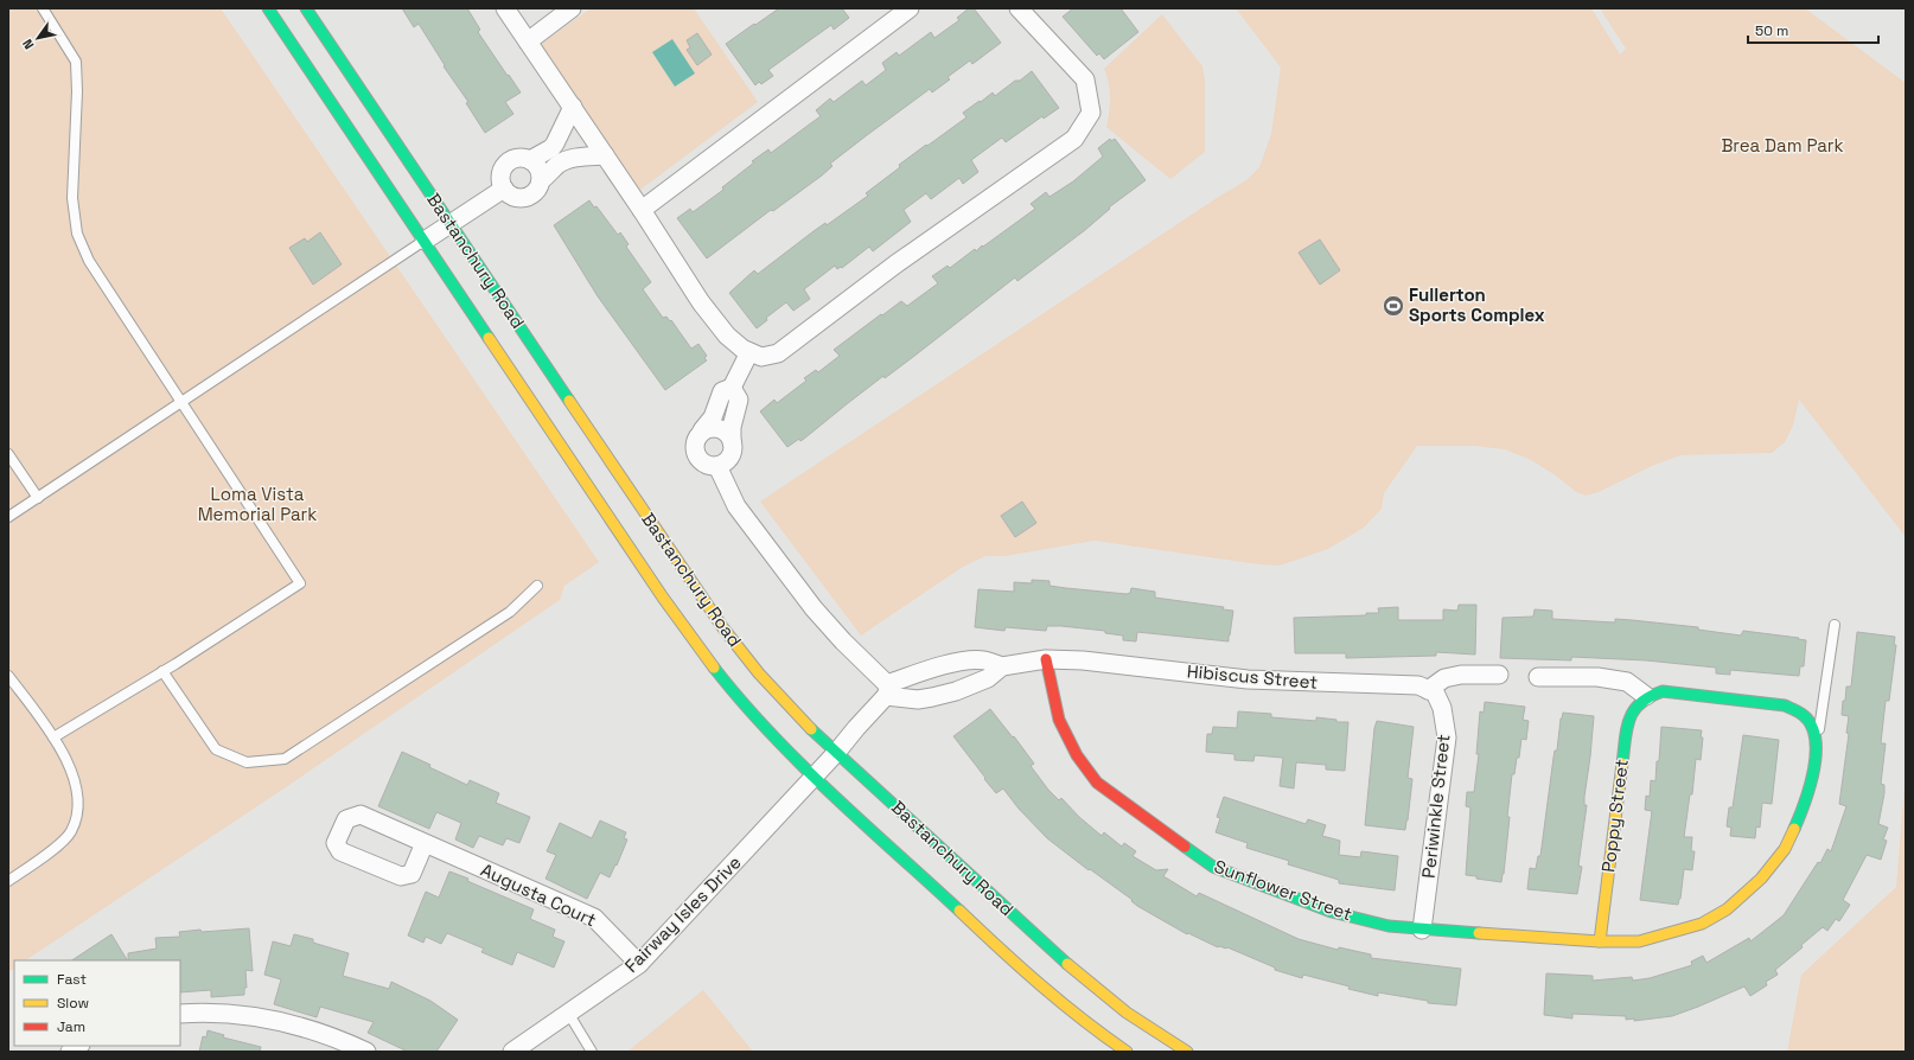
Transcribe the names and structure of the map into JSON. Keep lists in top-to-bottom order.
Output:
{
  "streets": {
    "main road": ["Bastanchury Road", "Poppy Street", "Sunflower Street"],
    "street": [
      "Hibiscus Street",
      "Periwinkle Street",
      "Augusta Court",
      "Fairway Isles Drive"
    ]
  },
  "crossings": [
    ["Bastanchury Road", "Fairway Isles Drive"],
    ["Hibiscus Street", "Periwinkle Street"],
    ["Hibiscus Street", "Sunflower Street"],
    ["Hibiscus Street", "Fairway Isles Drive"],
    ["Periwinkle Street", "Sunflower Street"],
    ["Poppy Street", "Sunflower Street"],
    ["Augusta Court", "Fairway Isles Drive"]
  ],
  "parks": ["Brea Dam Park", "Loma Vista Memorial Park"],
  "places": {
    "sports": ["Fullerton Sports Complex"]
  },
  "legend": ["Fast", "Slow", "Jam"],
  "scale_bar": "50 m",
  "north": "bottom left"
}
